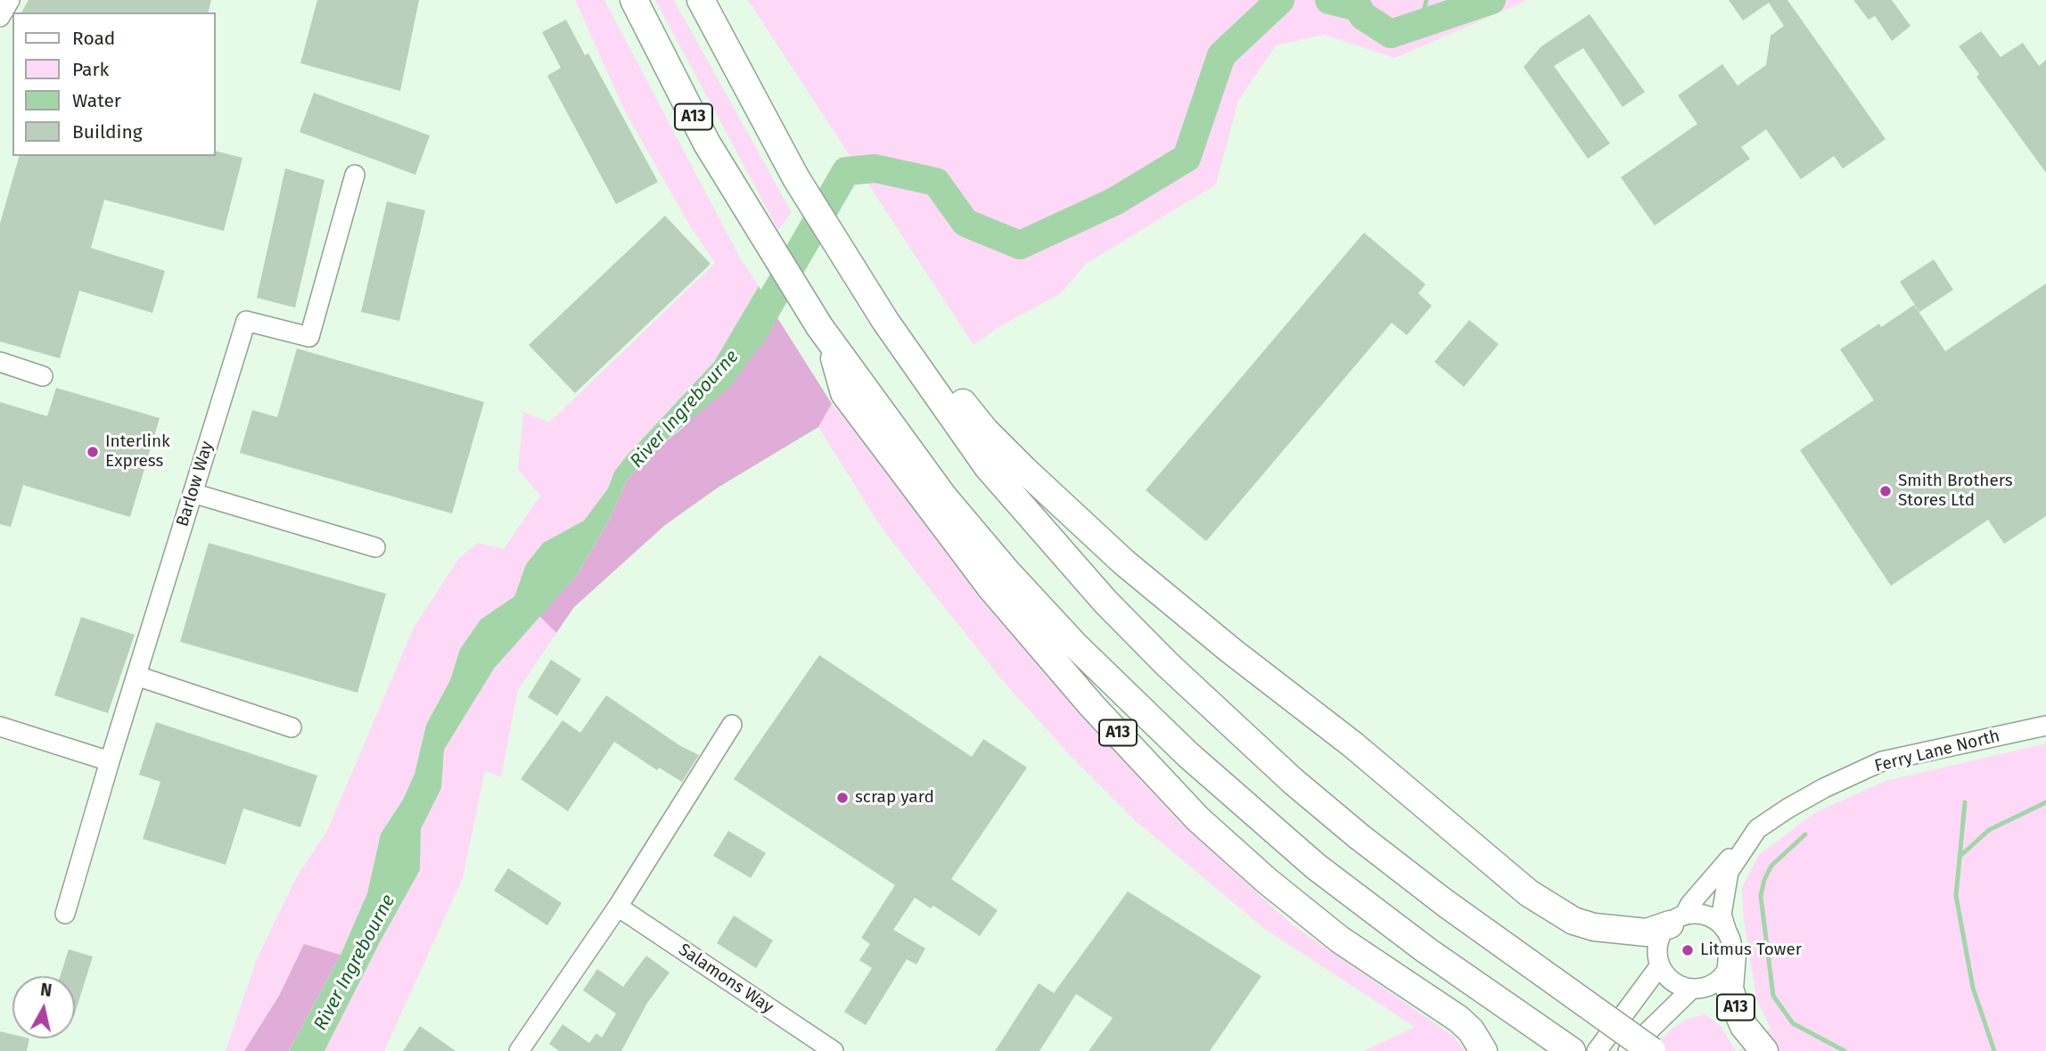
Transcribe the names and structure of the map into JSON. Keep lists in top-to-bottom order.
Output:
{
  "streets": {
    "highway": ["A13"],
    "street": ["Barlow Way", "Ferry Lane North", "Salamons Way"]
  },
  "crossings": [
    ["A13", "Ferry Lane North"]
  ],
  "water": ["River Ingrebourne"],
  "places": [
    "Interlink Express",
    "Smith Brothers Stores Ltd",
    "scrap yard",
    "Litmus Tower"
  ],
  "legend": [
    "Road",
    "Park",
    "Water",
    "Building"
  ],
  "north": "top"
}
